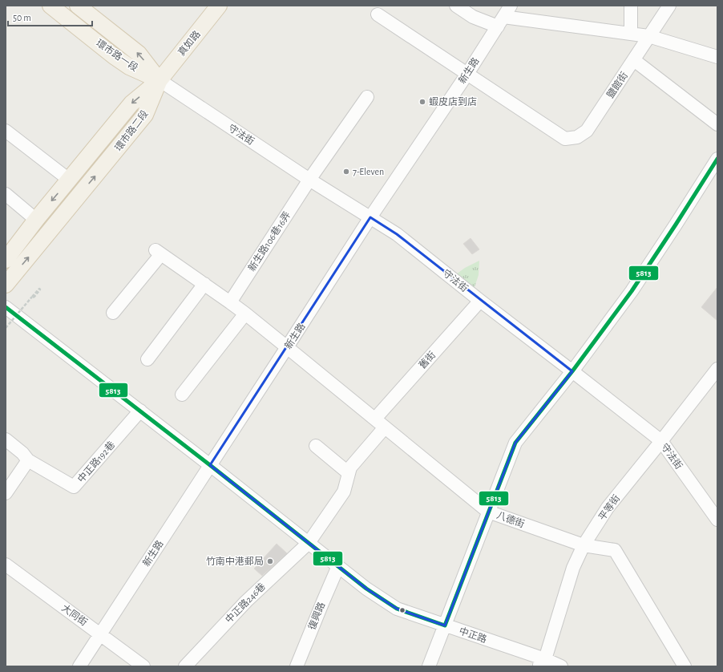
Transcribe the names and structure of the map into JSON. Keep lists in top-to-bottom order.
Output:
{
  "streets": {
    "main road": ["真如路", "環市路一段", "環市路二段"],
    "street": [
      "新生路",
      "鹽館街",
      "守法街",
      "新生路106巷16弄",
      "舊街",
      "中正路192巷",
      "平等街",
      "八德街",
      "中正路246巷",
      "大同街",
      "復興路",
      "中正路"
    ]
  },
  "crossings": [
    ["真如路", "環市路一段"],
    ["真如路", "環市路二段"],
    ["真如路", "守法街"],
    ["環市路一段", "環市路二段"],
    ["環市路一段", "守法街"],
    ["新生路", "鹽館街"],
    ["新生路", "守法街"],
    ["新生路", "八德街"],
    ["新生路", "大同街"],
    ["新生路", "中正路"],
    ["環市路二段", "守法街"],
    ["守法街", "新生路106巷16弄"],
    ["守法街", "舊街"],
    ["守法街", "平等街"],
    ["新生路106巷16弄", "八德街"],
    ["舊街", "八德街"],
    ["中正路192巷", "中正路"],
    ["平等街", "八德街"],
    ["平等街", "中正路"],
    ["八德街", "中正路246巷"],
    ["中正路246巷", "中正路"],
    ["復興路", "中正路"]
  ],
  "places": ["蝦皮店到店", "7-Eleven", "竹南中港郵局"],
  "lines": ["transit line 5813"],
  "scale_bar": "50 m"
}
